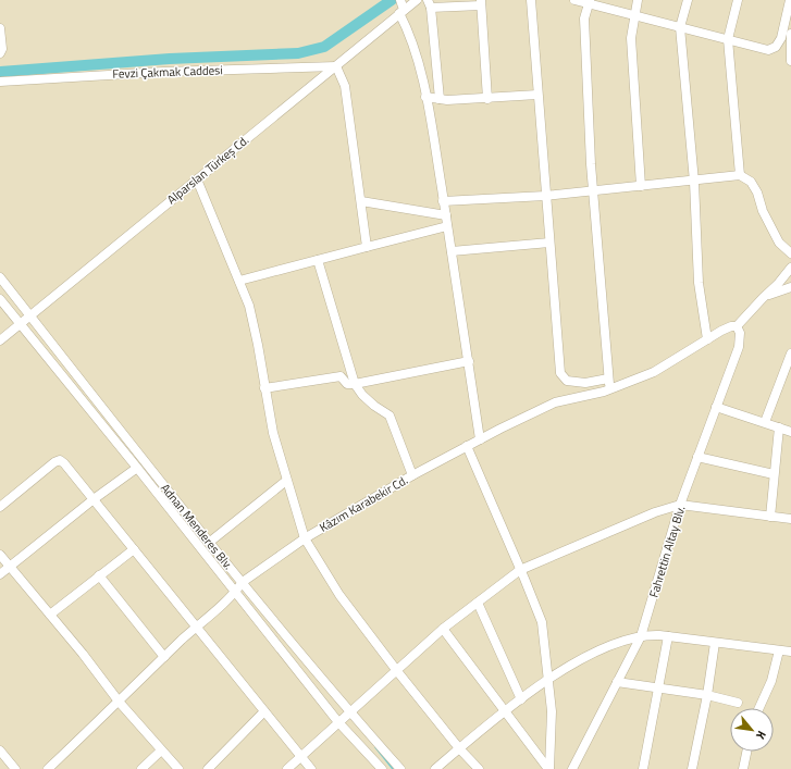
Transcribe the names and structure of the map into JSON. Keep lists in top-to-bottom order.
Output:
{
  "streets": {
    "street": [
      "Fevzi Çakmak Caddesi",
      "Alparslan Türkeş Cd.",
      "Kâzım Karabekir Cd.",
      "Adnan Menderes Blv.",
      "Fahrettin Altay Blv."
    ]
  },
  "crossings": [
    ["Fevzi Çakmak Caddesi", "Alparslan Türkeş Cd."],
    ["Alparslan Türkeş Cd.", "Adnan Menderes Blv."],
    ["Kâzım Karabekir Cd.", "Adnan Menderes Blv."],
    ["Kâzım Karabekir Cd.", "Fahrettin Altay Blv."]
  ],
  "north": "bottom right"
}
